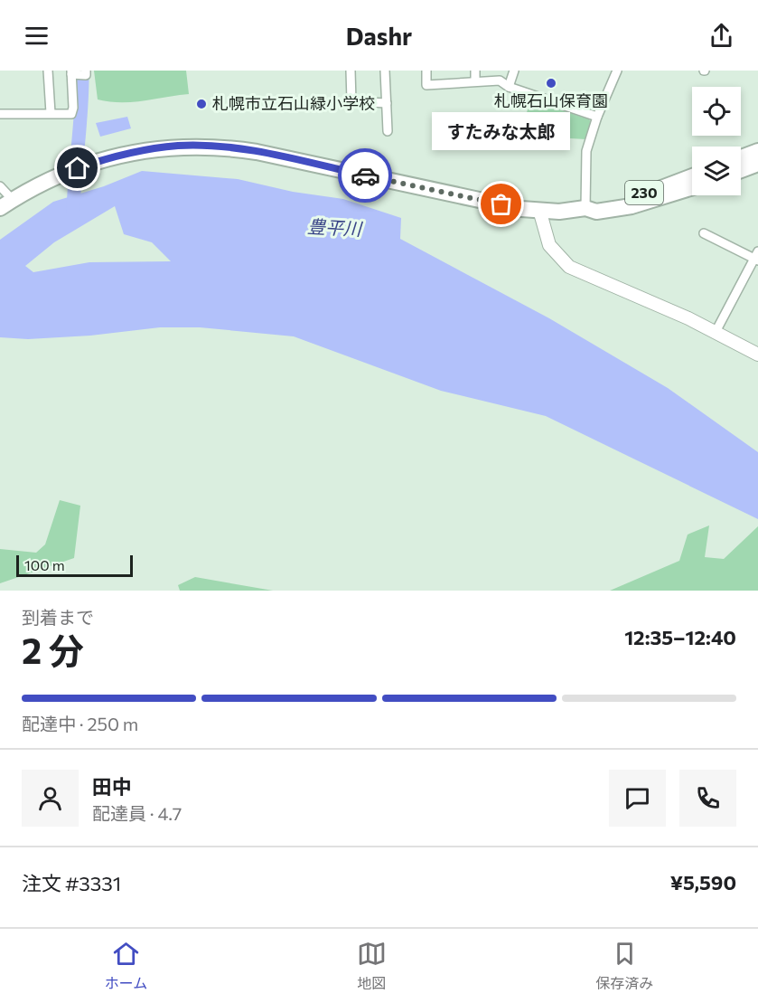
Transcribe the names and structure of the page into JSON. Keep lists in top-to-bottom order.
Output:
{
  "streets": {
    "highway": ["230"]
  },
  "water": ["豊平川"],
  "places": ["札幌石山保育園", "札幌市立石山緑小学校", "すたみな太郎"],
  "scale_bar": "100 m",
  "page": {
    "header": "Dashr",
    "bubble": "すたみな太郎",
    "scale": "100 m",
    "heading": ["2 分", "到着まで", "12:35–12:40"],
    "panel": [
      "田中",
      "配達員 · 4.7",
      "注文 #3331",
      "¥5,590"
    ],
    "bar": "配達中 · 250 m",
    "tabs": ["ホーム", "地図", "保存済み"]
  }
}
